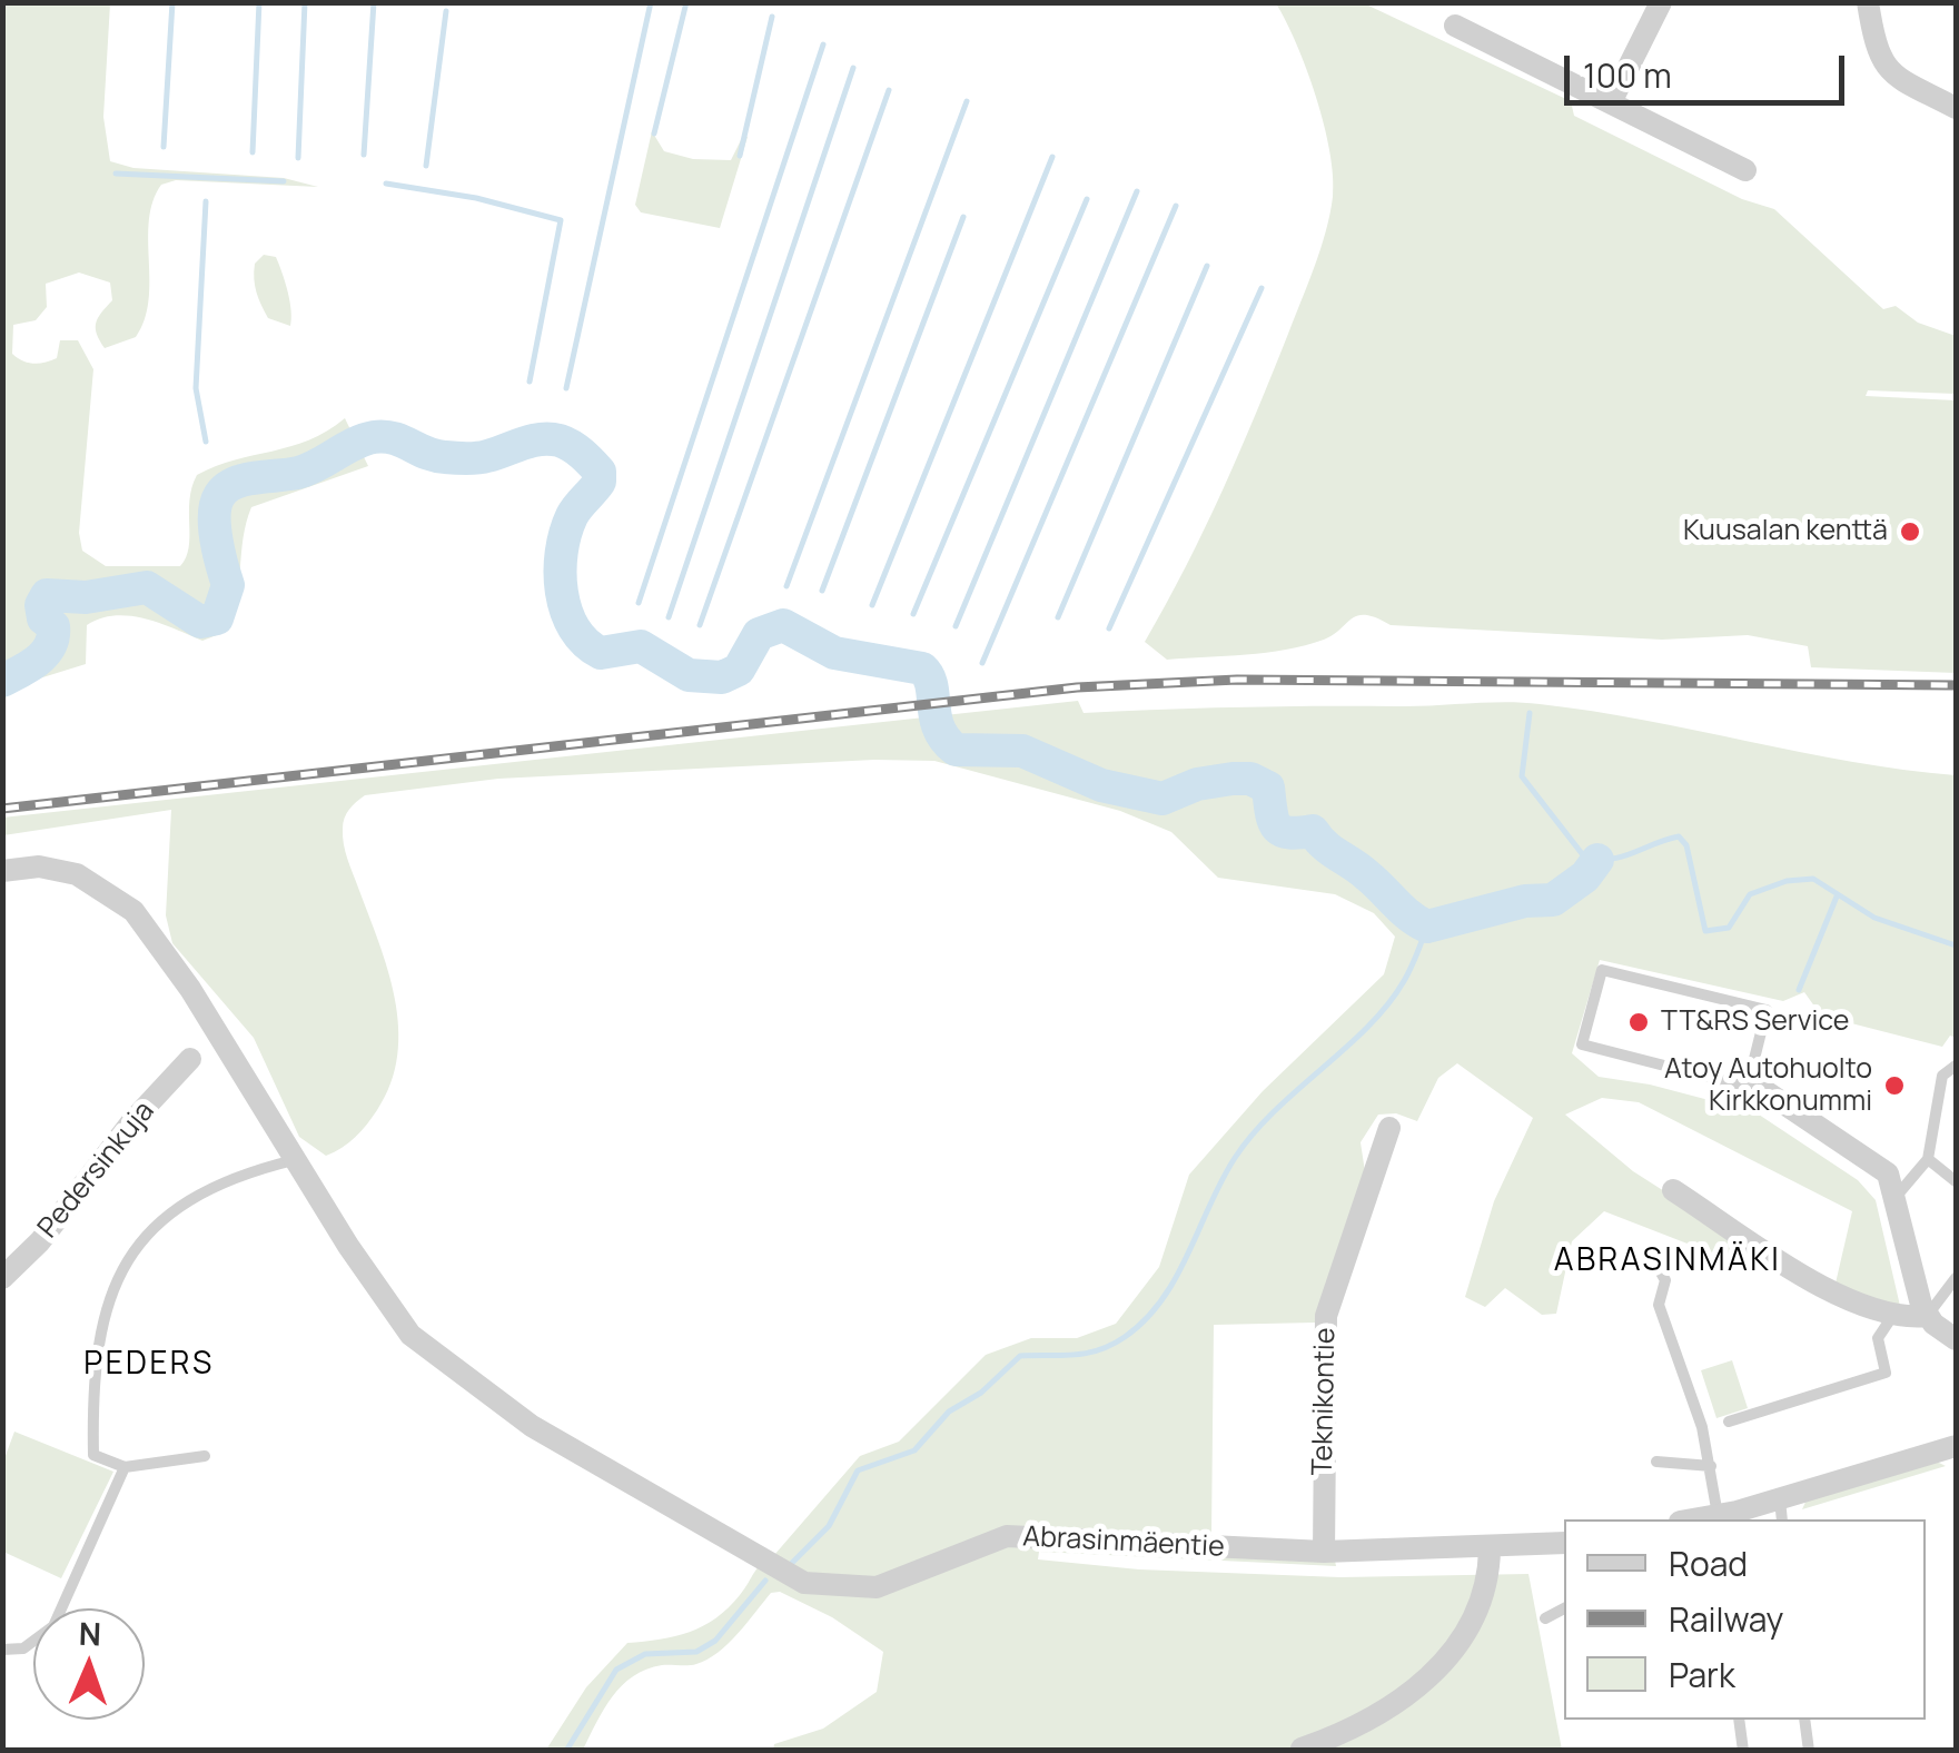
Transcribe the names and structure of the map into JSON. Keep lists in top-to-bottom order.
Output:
{
  "streets": {
    "street": ["Pedersinkuja", "Teknikontie", "Abrasinmäentie"]
  },
  "crossings": [
    ["Teknikontie", "Abrasinmäentie"]
  ],
  "districts": ["ABRASINMÄKI", "PEDERS"],
  "places": ["Kuusalan kenttä", "TT&RS Service", "Atoy Autohuolto Kirkkonummi"],
  "legend": ["Road", "Railway", "Park"],
  "scale_bar": "100 m",
  "north": "top"
}
